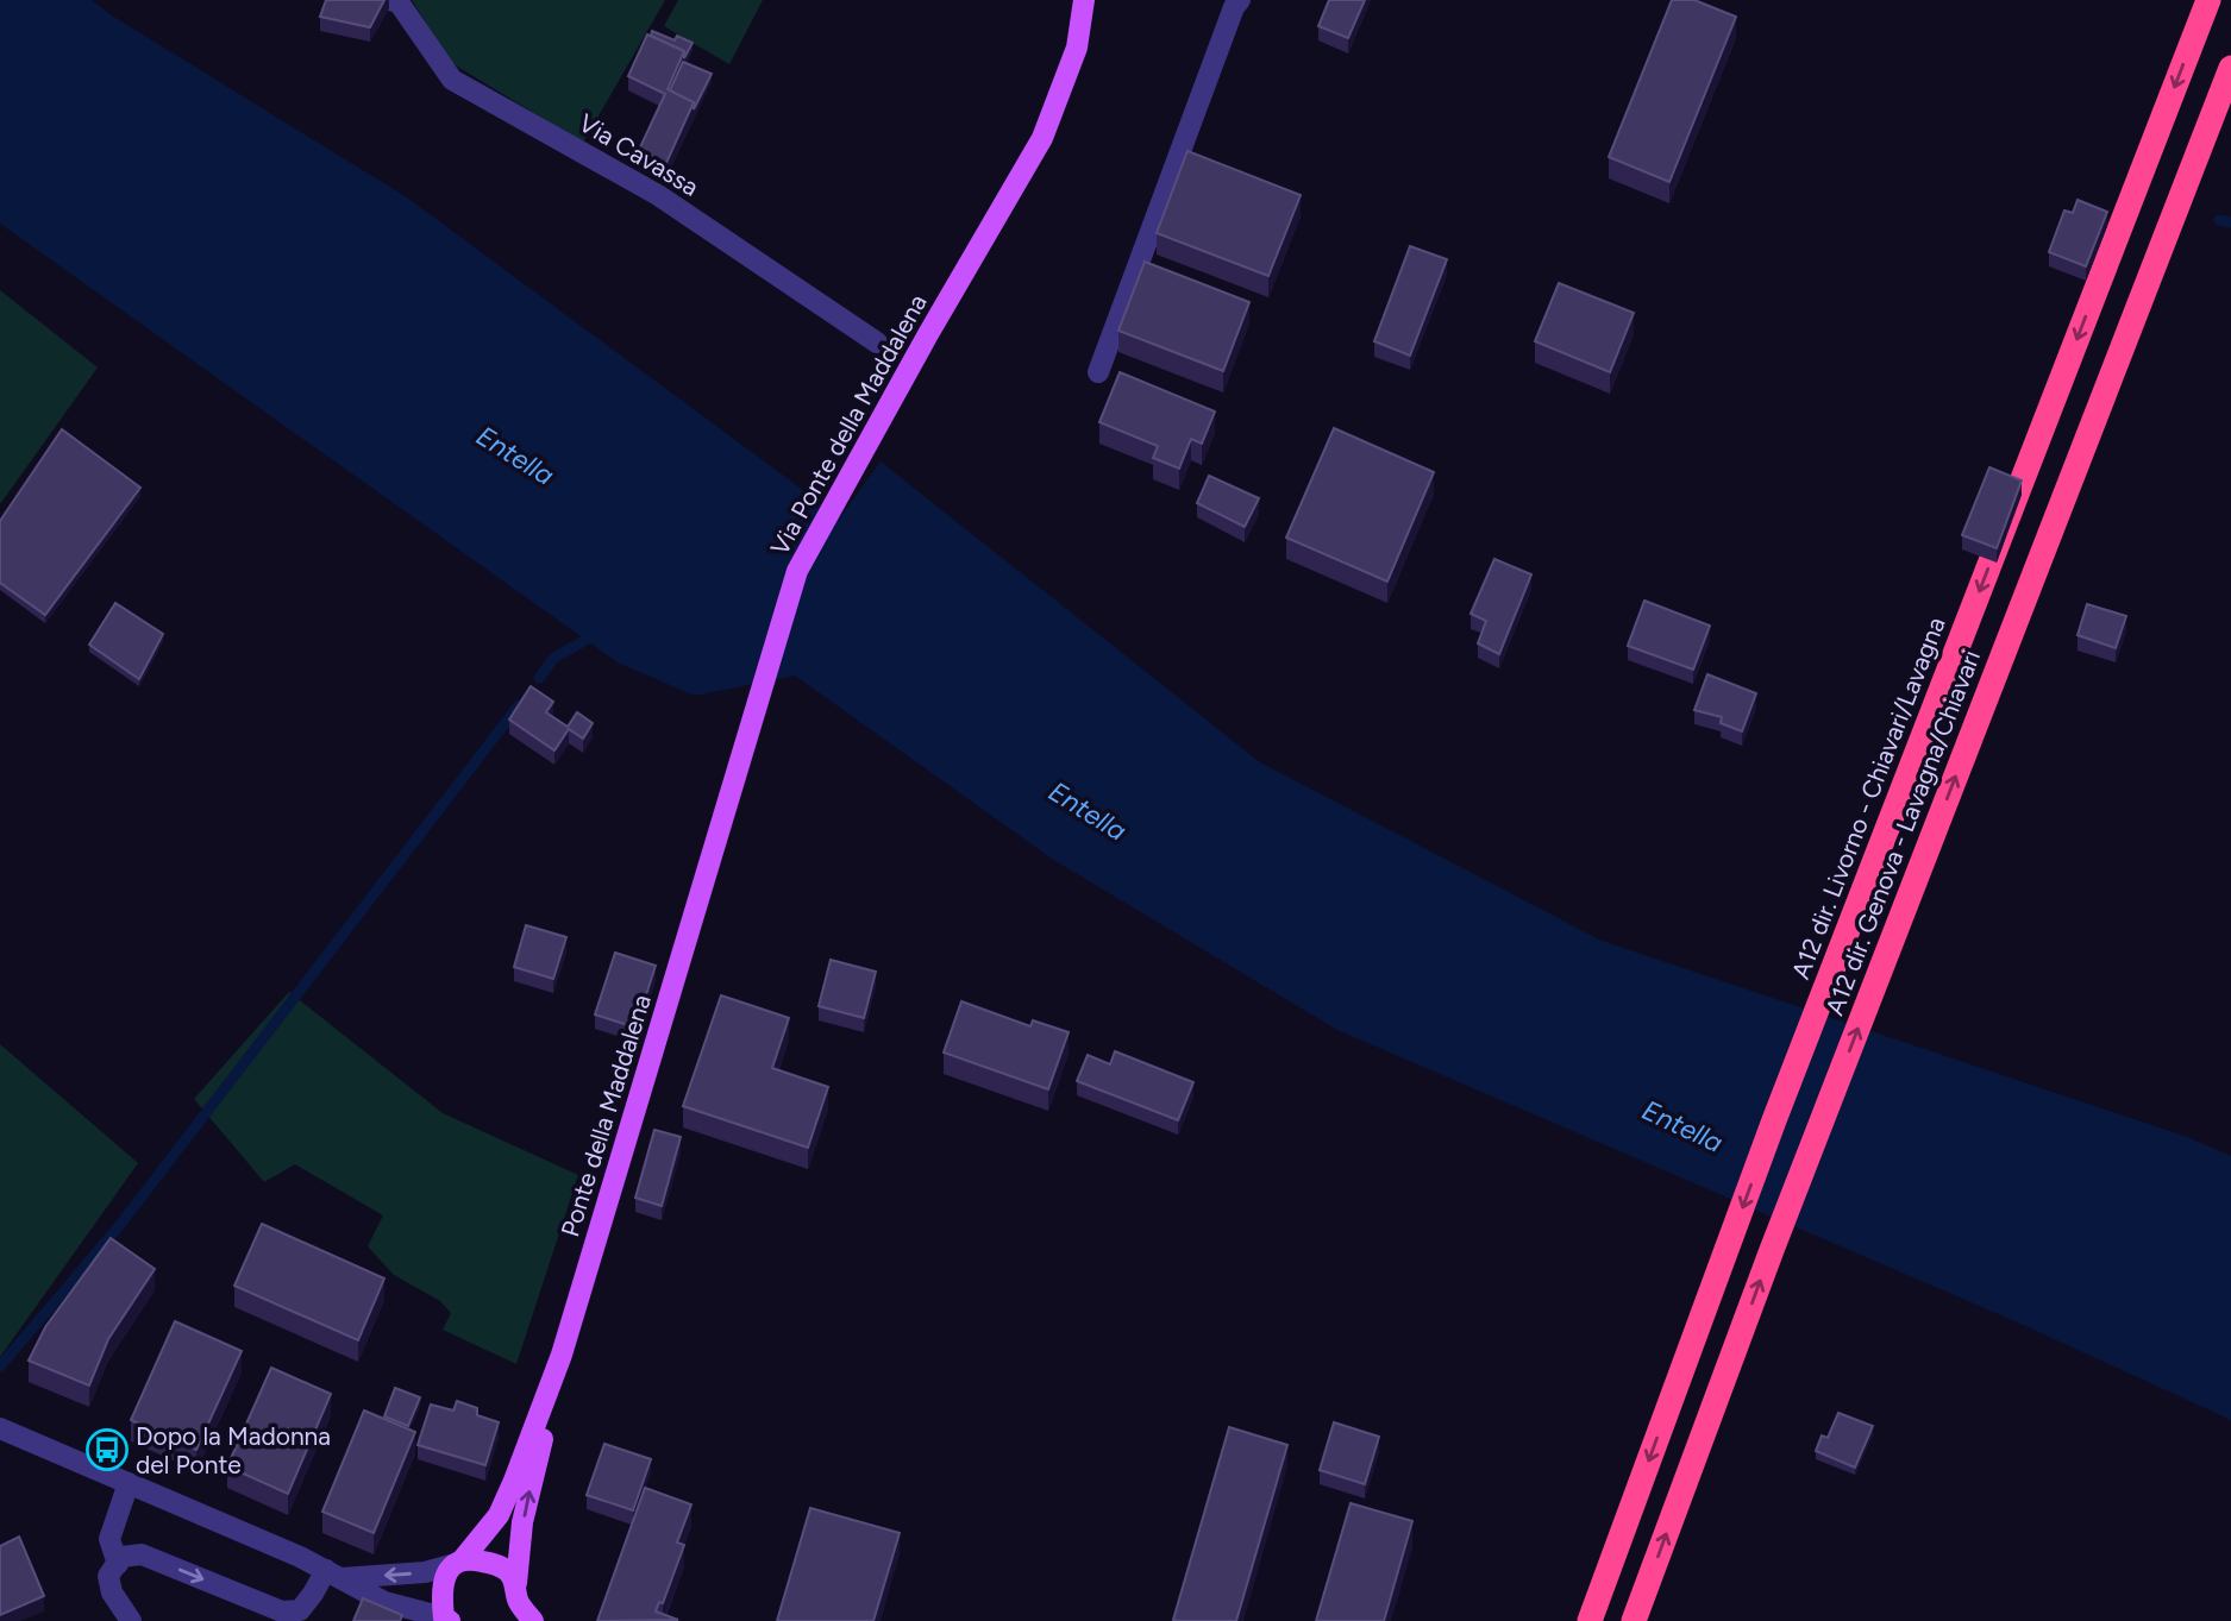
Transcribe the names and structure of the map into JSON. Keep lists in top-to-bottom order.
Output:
{
  "streets": {
    "highway": ["A12 dir. Livorno - Chiavari/Lavagna", "A12 dir. Genova - Lavagna/Chiavari"],
    "main road": ["Via Ponte della Maddalena", "Ponte della Maddalena"],
    "street": ["Via Cavassa"]
  },
  "crossings": [
    ["Via Ponte della Maddalena", "Ponte della Maddalena"]
  ],
  "one_way": ["A12 dir. Livorno - Chiavari/Lavagna", "A12 dir. Genova - Lavagna/Chiavari"],
  "water": ["Entella"],
  "places": {
    "bus stop": ["Dopo la Madonna del Ponte"]
  }
}
